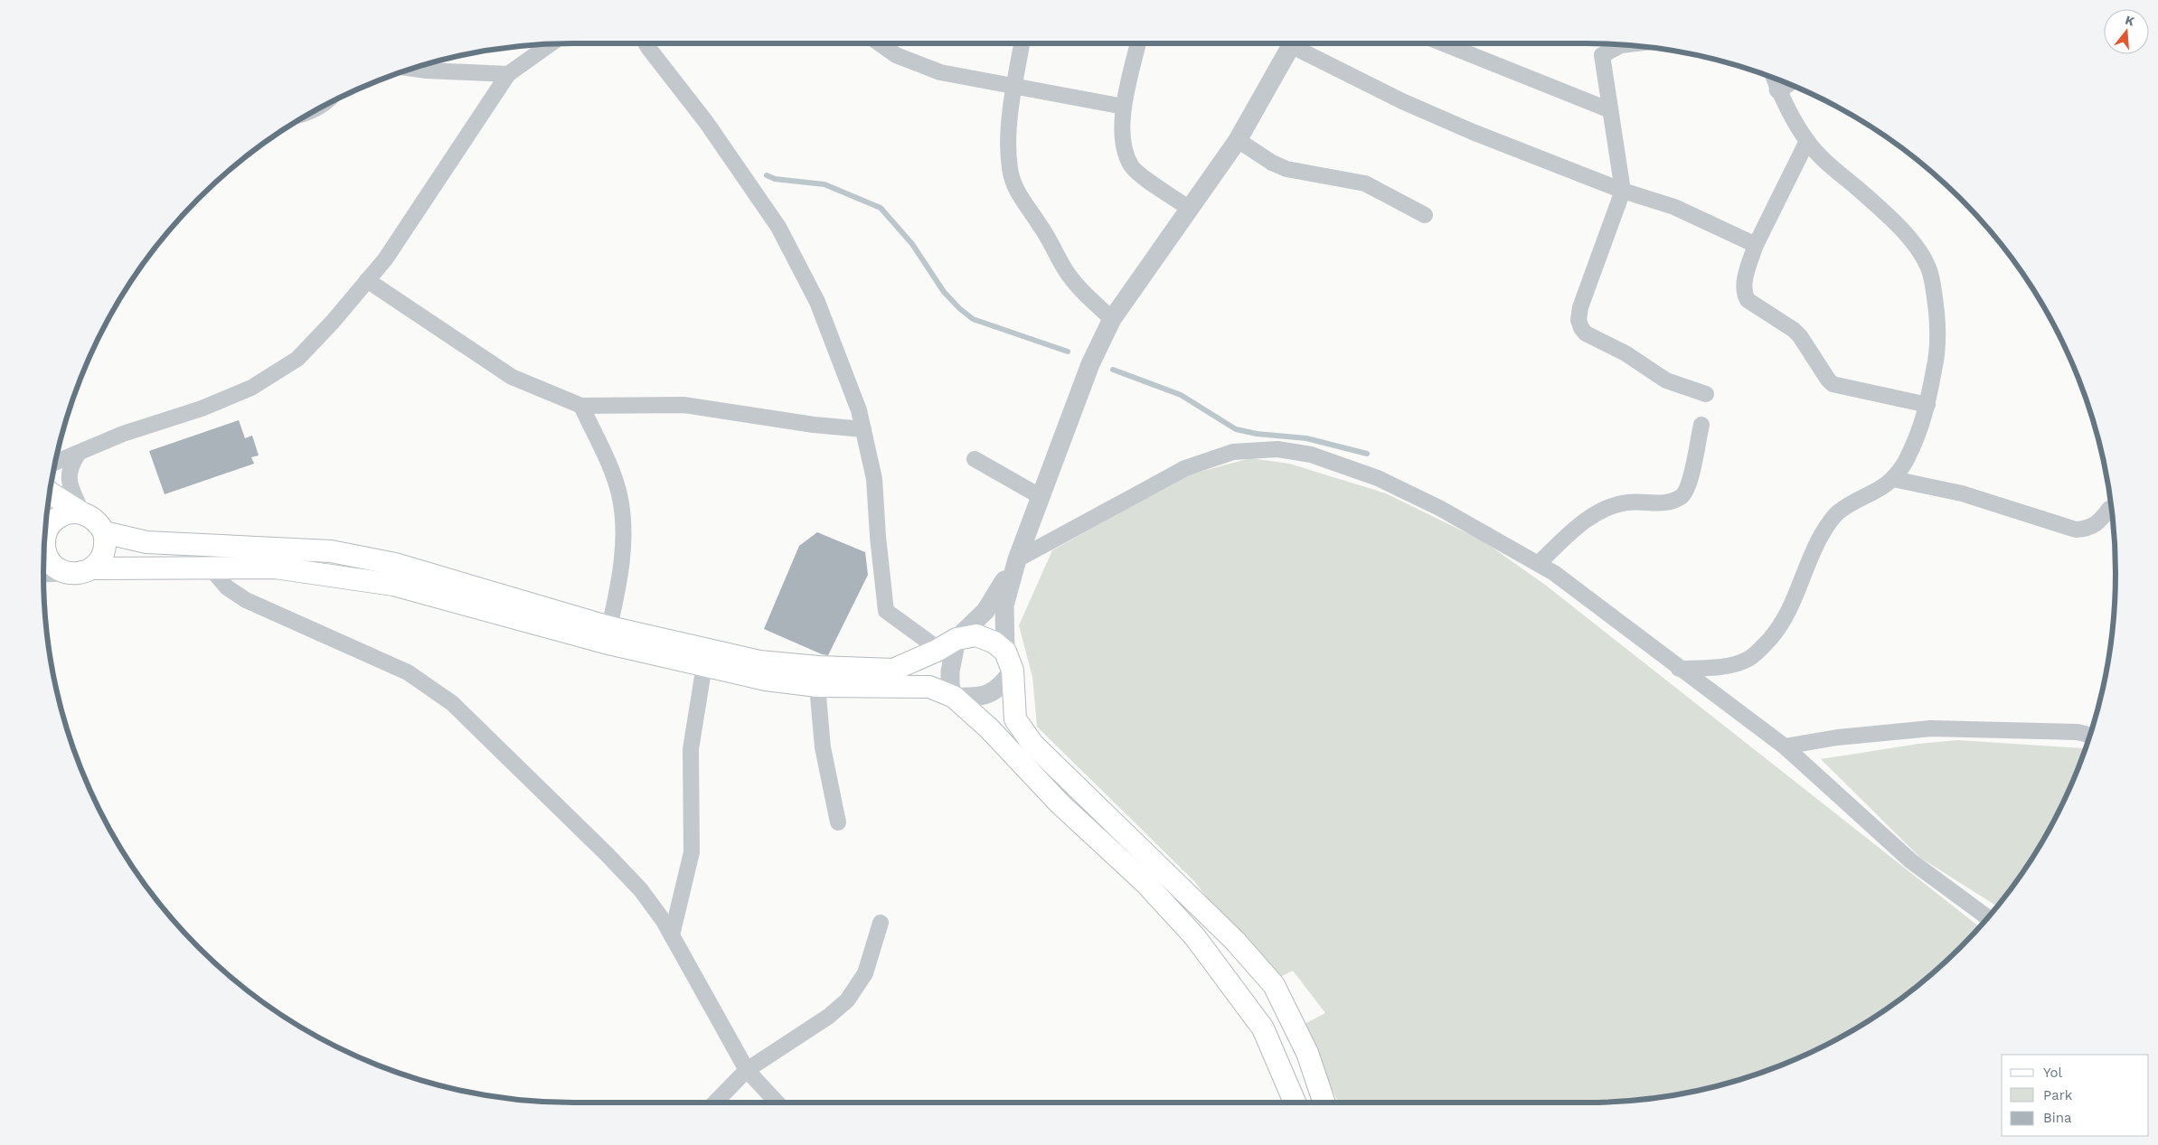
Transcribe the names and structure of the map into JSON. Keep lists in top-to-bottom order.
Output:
{
  "legend": ["Yol", "Park", "Bina"],
  "north": "top"
}
